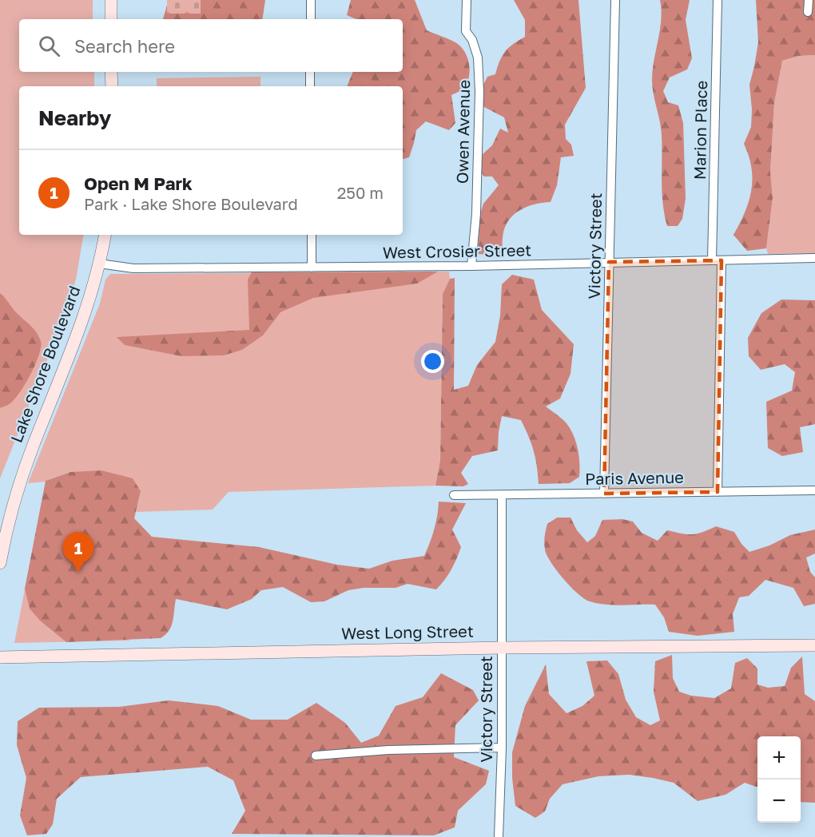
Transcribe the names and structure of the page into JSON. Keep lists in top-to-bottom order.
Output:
{
  "streets": {
    "street": [
      "Marion Place",
      "Owen Avenue",
      "Victory Street",
      "West Crosier Street",
      "Lake Shore Boulevard",
      "Paris Avenue",
      "West Long Street"
    ]
  },
  "crossings": [
    ["Marion Place", "West Crosier Street"],
    ["Owen Avenue", "West Crosier Street"],
    ["Victory Street", "West Crosier Street"],
    ["Victory Street", "Paris Avenue"],
    ["Victory Street", "West Long Street"],
    ["West Crosier Street", "Lake Shore Boulevard"]
  ],
  "page": {
    "search": "Search here",
    "heading": "Nearby",
    "list": [
      {
        "mark": "1",
        "name": "Open M Park",
        "note": "Park · Lake Shore Boulevard",
        "value": "250 m"
      }
    ],
    "pins": "1",
    "map_buttons": ["+", "−"]
  }
}
